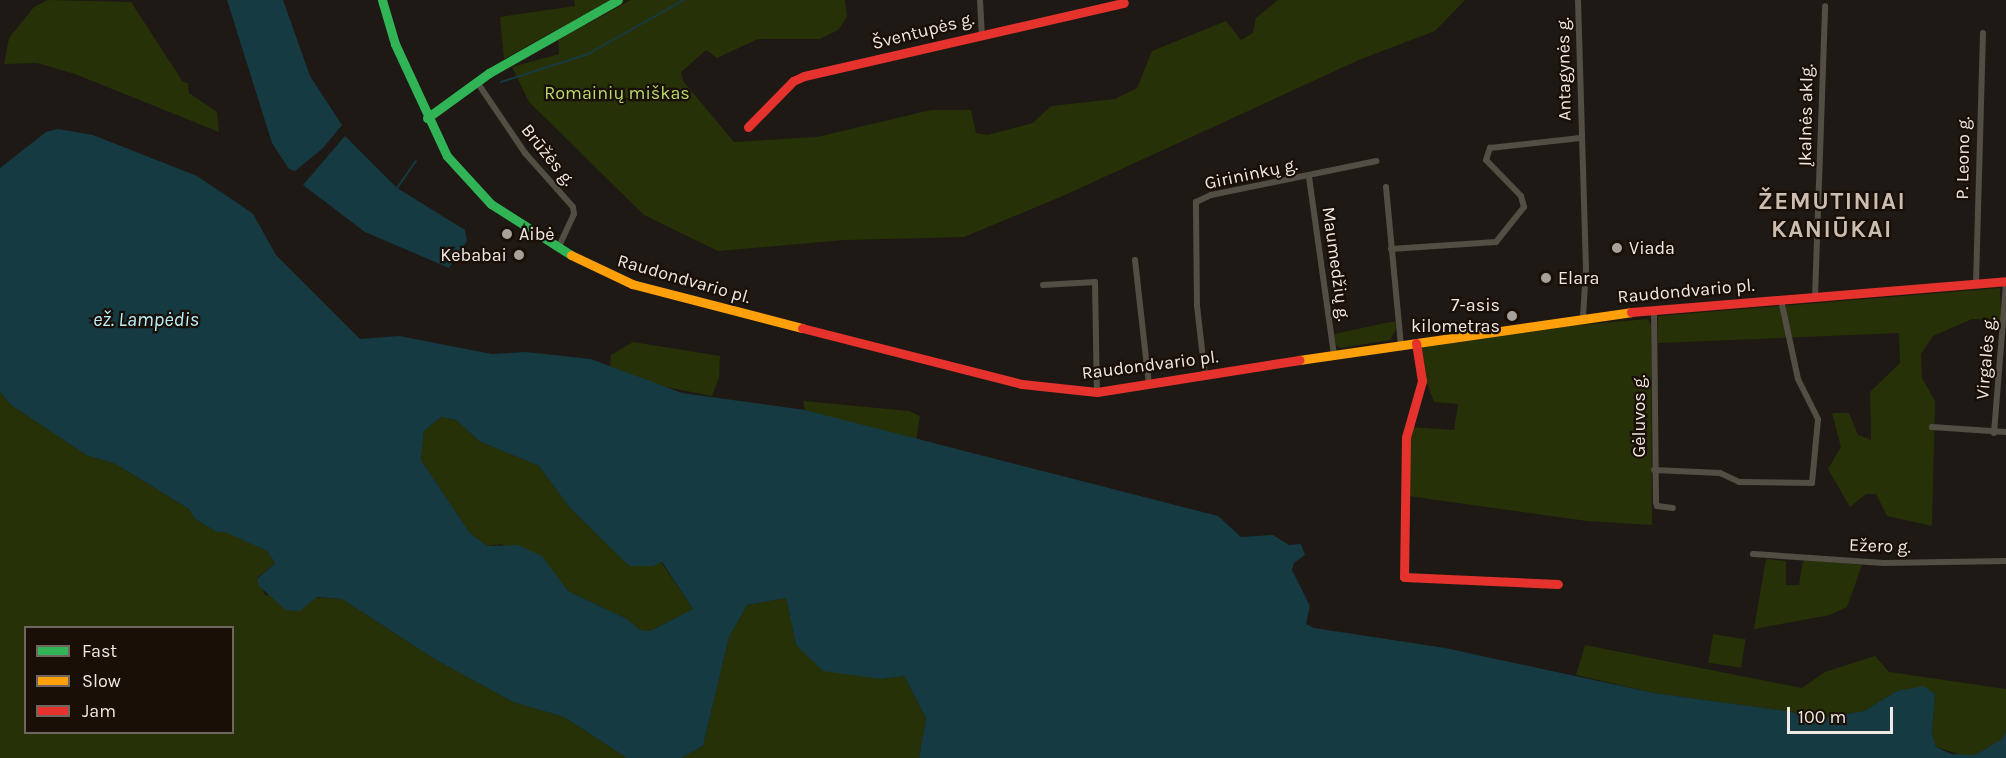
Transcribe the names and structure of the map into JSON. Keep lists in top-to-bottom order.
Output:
{
  "streets": {
    "main road": ["Šventupės g.", "Raudondvario pl."],
    "street": [
      "Antagynės g.",
      "Įkalnės aklg.",
      "Brūžės g.",
      "P. Leono g.",
      "Girininkų g.",
      "Maumedžių g.",
      "Virgalės g.",
      "Gėluvos g.",
      "Ežero g."
    ]
  },
  "crossings": [
    ["Antagynės g.", "Raudondvario pl."],
    ["Įkalnės aklg.", "Raudondvario pl."],
    ["Brūžės g.", "Raudondvario pl."],
    ["P. Leono g.", "Raudondvario pl."],
    ["Girininkų g.", "Maumedžių g."],
    ["Girininkų g.", "Raudondvario pl."],
    ["Maumedžių g.", "Raudondvario pl."],
    ["Raudondvario pl.", "Virgalės g."],
    ["Raudondvario pl.", "Gėluvos g."]
  ],
  "districts": ["ŽEMUTINIAI KANIŪKAI"],
  "water": ["ež. Lampėdis"],
  "parks": ["Romainių miškas"],
  "places": [
    "Aibė",
    "Viada",
    "Kebabai",
    "Elara",
    "7-asis kilometras"
  ],
  "legend": ["Fast", "Slow", "Jam"],
  "scale_bar": "100 m"
}
